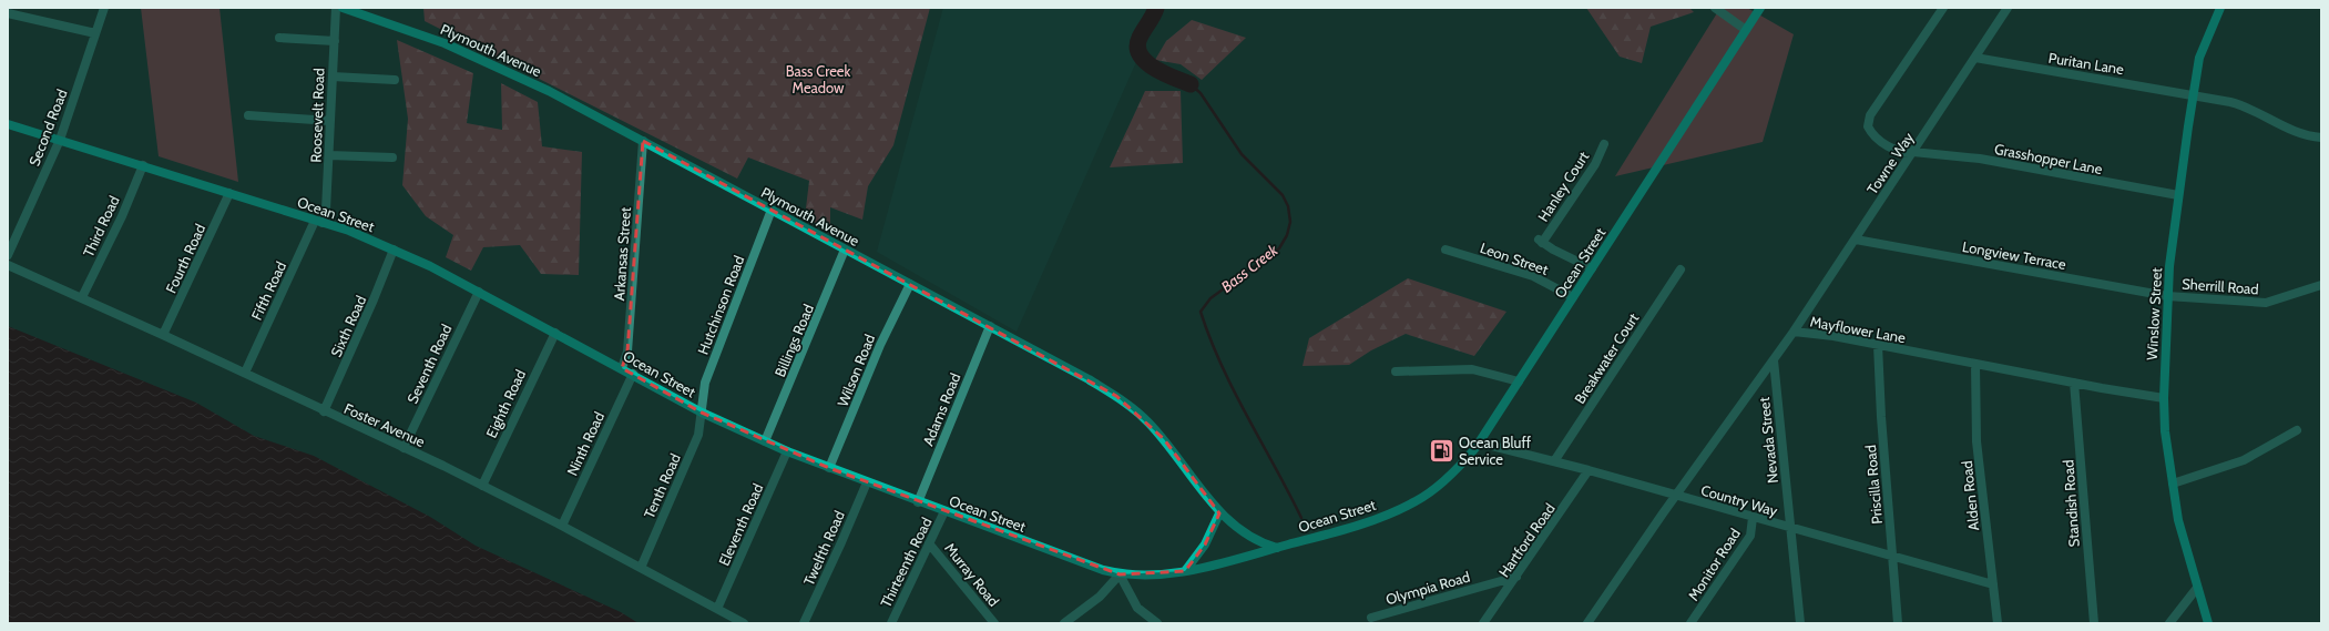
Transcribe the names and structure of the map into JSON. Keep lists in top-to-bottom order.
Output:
{
  "streets": {
    "main road": ["Plymouth Avenue", "Ocean Street", "Winslow Street"],
    "street": [
      "Puritan Lane",
      "Roosevelt Road",
      "Second Road",
      "Grasshopper Lane",
      "Towne Way",
      "Hanley Court",
      "Third Road",
      "Arkansas Street",
      "Longview Terrace",
      "Fourth Road",
      "Leon Street",
      "Sherrill Road",
      "Fifth Road",
      "Hutchinson Road",
      "Sixth Road",
      "Mayflower Lane",
      "Billings Road",
      "Breakwater Court",
      "Seventh Road",
      "Wilson Road",
      "Eighth Road",
      "Adams Road",
      "Foster Avenue",
      "Nevada Street",
      "Ninth Road",
      "Priscilla Road",
      "Tenth Road",
      "Alden Road",
      "Country Way",
      "Standish Road",
      "Eleventh Road",
      "Hartford Road",
      "Twelfth Road",
      "Thirteenth Road",
      "Monitor Road",
      "Murray Road",
      "Olympia Road"
    ]
  },
  "crossings": [
    ["Plymouth Avenue", "Ocean Street"],
    ["Plymouth Avenue", "Arkansas Street"],
    ["Plymouth Avenue", "Hutchinson Road"],
    ["Plymouth Avenue", "Billings Road"],
    ["Plymouth Avenue", "Wilson Road"],
    ["Plymouth Avenue", "Adams Road"],
    ["Puritan Lane", "Towne Way"],
    ["Puritan Lane", "Winslow Street"],
    ["Roosevelt Road", "Ocean Street"],
    ["Roosevelt Road", "Fifth Road"],
    ["Second Road", "Ocean Street"],
    ["Grasshopper Lane", "Towne Way"],
    ["Grasshopper Lane", "Winslow Street"],
    ["Towne Way", "Longview Terrace"],
    ["Towne Way", "Mayflower Lane"],
    ["Hanley Court", "Ocean Street"],
    ["Ocean Street", "Third Road"],
    ["Ocean Street", "Arkansas Street"],
    ["Ocean Street", "Fourth Road"],
    ["Ocean Street", "Leon Street"],
    ["Ocean Street", "Fifth Road"],
    ["Ocean Street", "Hutchinson Road"],
    ["Ocean Street", "Sixth Road"],
    ["Ocean Street", "Billings Road"],
    ["Ocean Street", "Seventh Road"],
    ["Ocean Street", "Wilson Road"],
    ["Ocean Street", "Eighth Road"],
    ["Ocean Street", "Adams Road"],
    ["Ocean Street", "Ninth Road"],
    ["Ocean Street", "Tenth Road"],
    ["Ocean Street", "Country Way"],
    ["Ocean Street", "Eleventh Road"],
    ["Ocean Street", "Twelfth Road"],
    ["Ocean Street", "Thirteenth Road"],
    ["Third Road", "Foster Avenue"],
    ["Longview Terrace", "Sherrill Road"],
    ["Longview Terrace", "Winslow Street"],
    ["Fourth Road", "Foster Avenue"],
    ["Sherrill Road", "Winslow Street"],
    ["Fifth Road", "Foster Avenue"],
    ["Hutchinson Road", "Tenth Road"],
    ["Winslow Street", "Mayflower Lane"],
    ["Sixth Road", "Foster Avenue"],
    ["Mayflower Lane", "Nevada Street"],
    ["Mayflower Lane", "Priscilla Road"],
    ["Mayflower Lane", "Alden Road"],
    ["Mayflower Lane", "Country Way"],
    ["Mayflower Lane", "Standish Road"],
    ["Breakwater Court", "Country Way"],
    ["Seventh Road", "Foster Avenue"],
    ["Eighth Road", "Foster Avenue"],
    ["Foster Avenue", "Ninth Road"],
    ["Foster Avenue", "Tenth Road"],
    ["Foster Avenue", "Eleventh Road"],
    ["Nevada Street", "Country Way"],
    ["Priscilla Road", "Country Way"],
    ["Alden Road", "Country Way"],
    ["Country Way", "Hartford Road"],
    ["Country Way", "Monitor Road"],
    ["Hartford Road", "Olympia Road"],
    ["Thirteenth Road", "Murray Road"]
  ],
  "water": ["Bass Creek"],
  "parks": ["Bass Creek Meadow"],
  "places": {
    "fuel station": ["Ocean Bluff Service"]
  }
}
